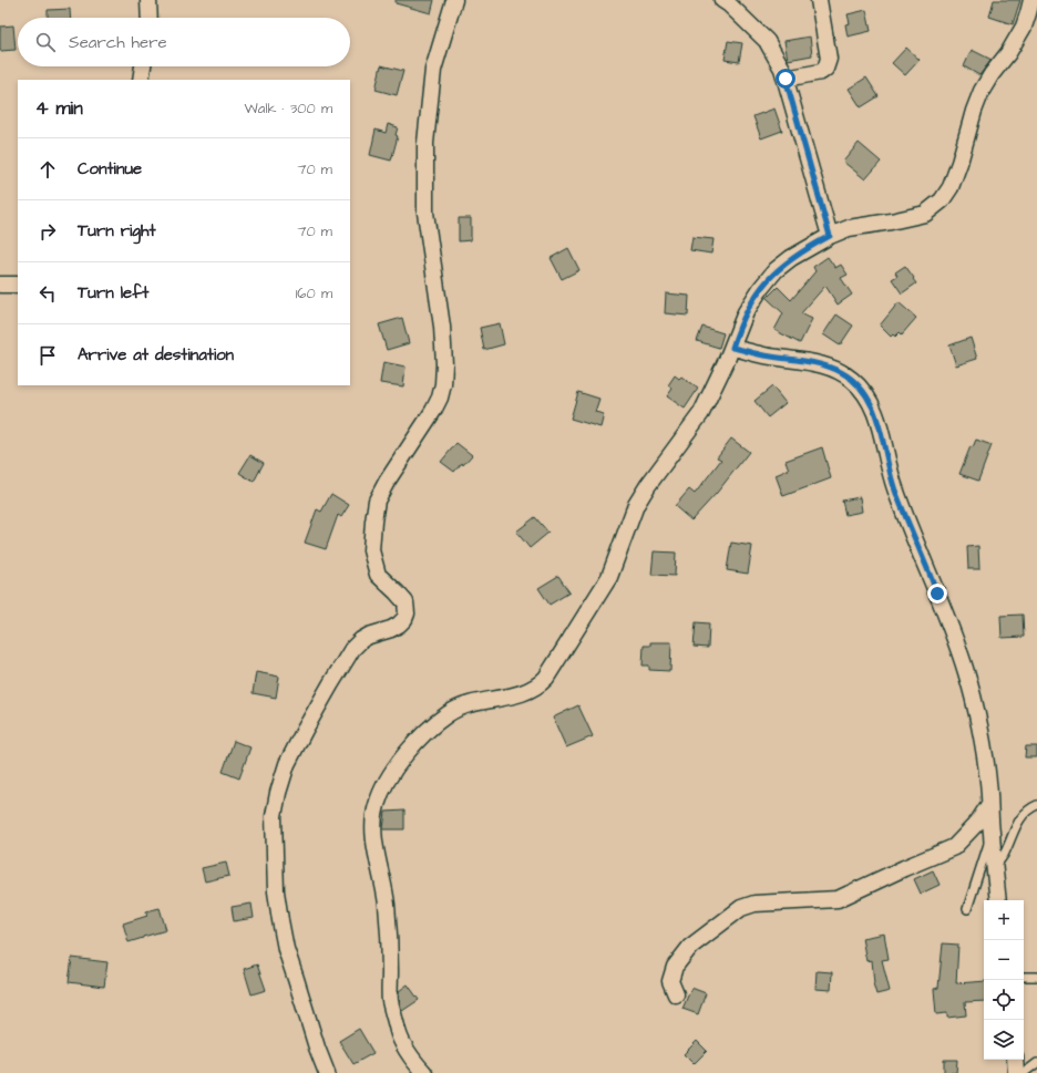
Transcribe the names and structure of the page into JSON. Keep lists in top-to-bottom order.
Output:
{
  "page": {
    "search": "Search here",
    "heading": ["4 min", "Walk · 300 m"],
    "list": [
      ["Continue", "70 m"],
      ["Turn right", "70 m"],
      ["Turn left", "160 m"],
      "Arrive at destination"
    ],
    "map_buttons": ["+", "−"]
  }
}
